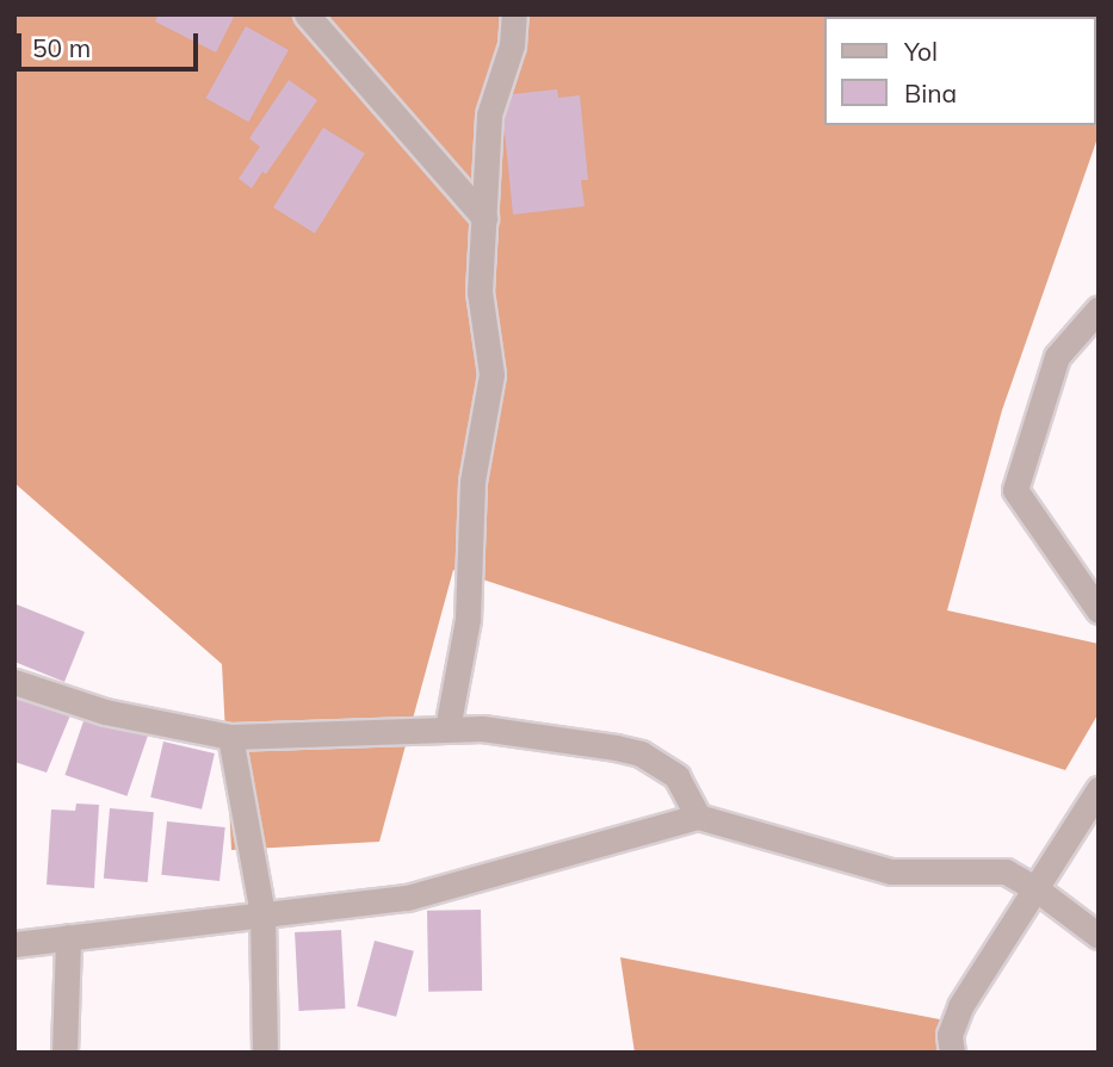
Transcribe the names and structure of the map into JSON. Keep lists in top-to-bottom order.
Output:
{
  "legend": ["Yol", "Bina"],
  "scale_bar": "50 m"
}
